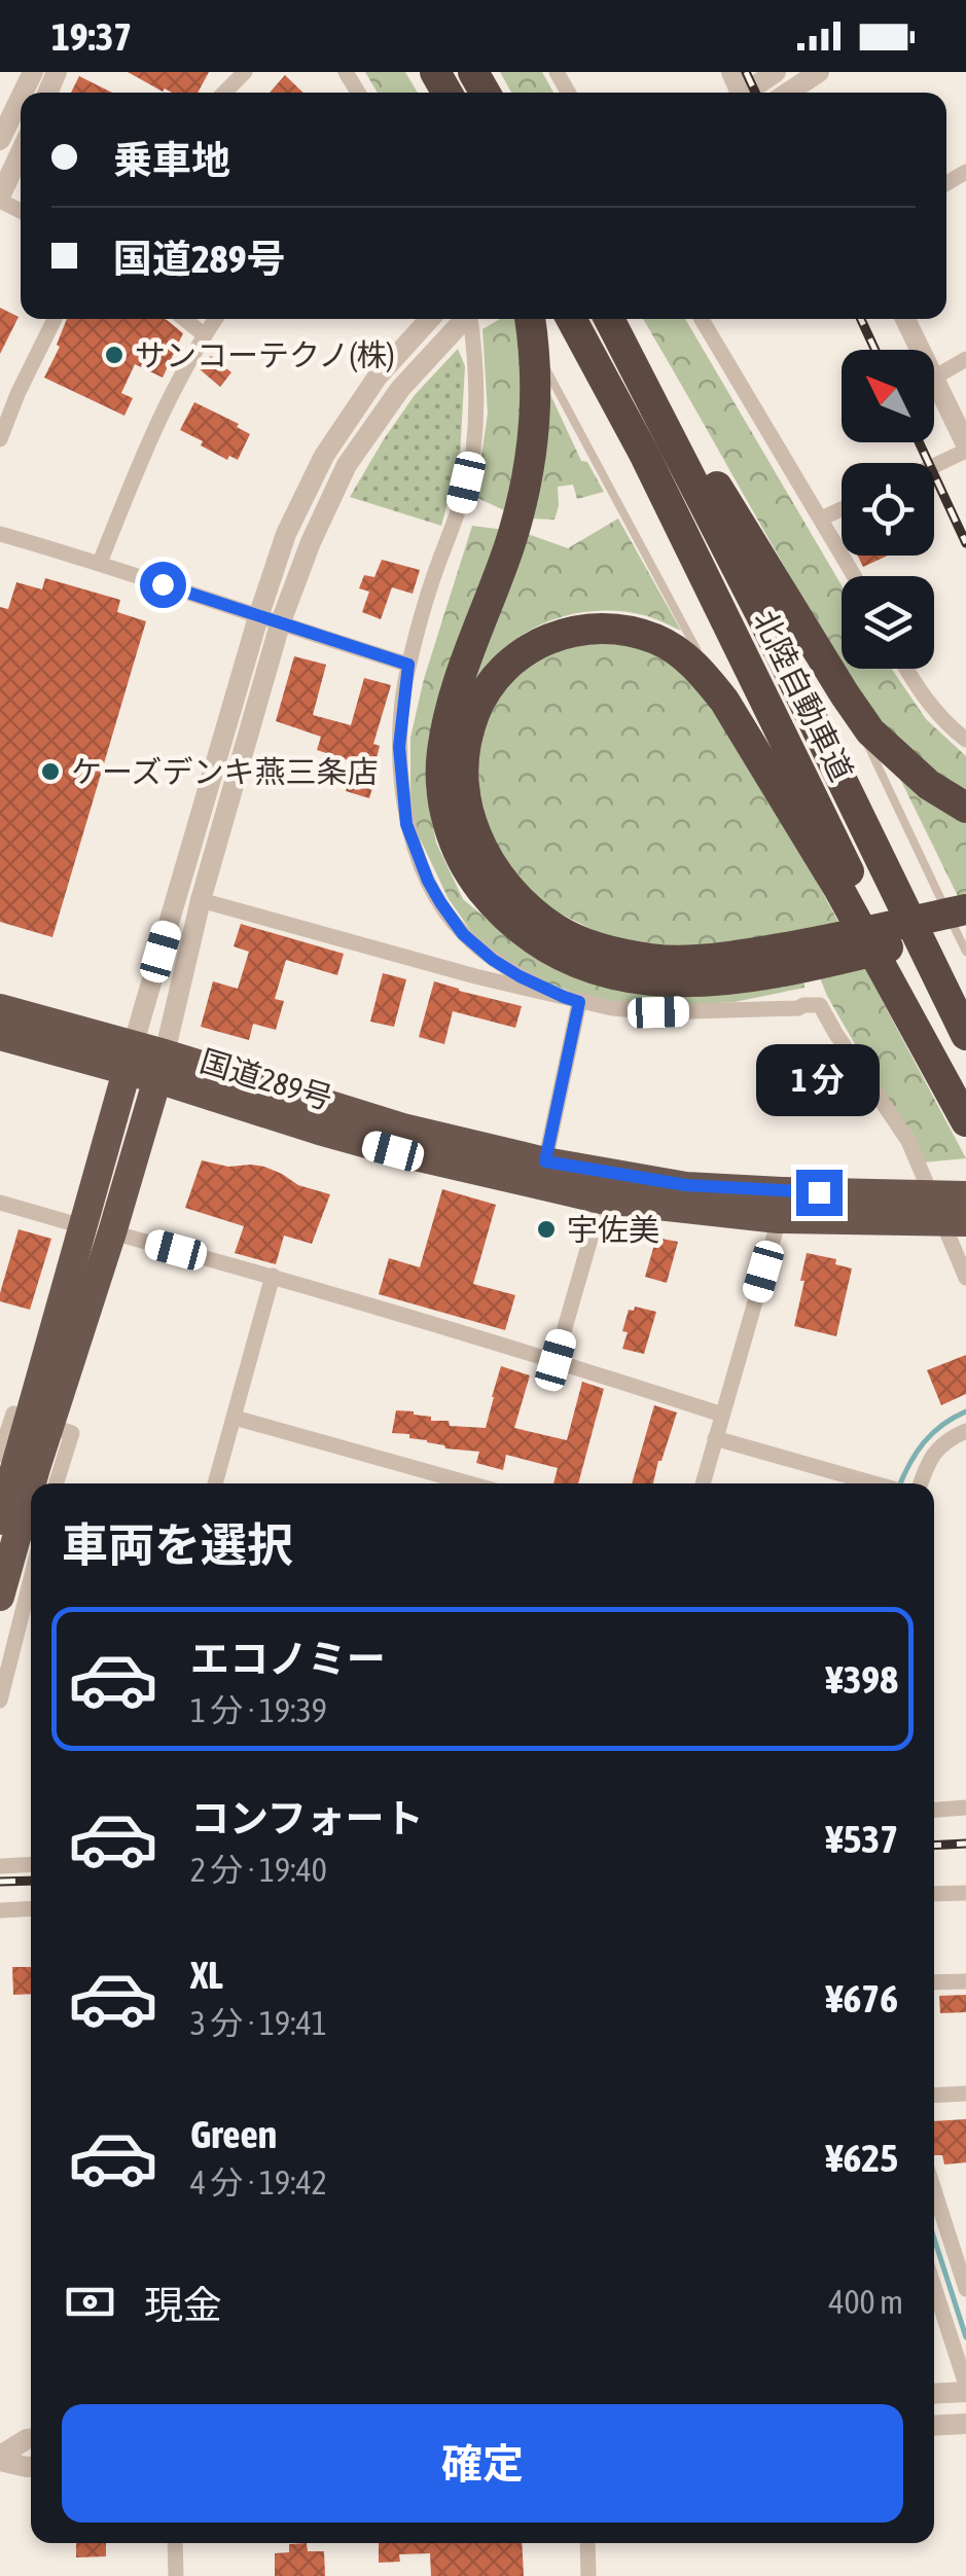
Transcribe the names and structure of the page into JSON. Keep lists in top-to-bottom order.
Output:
{
  "streets": {
    "highway": ["北陸自動車道", "国道289号"]
  },
  "places": ["サンコーテクノ(株)", "ケーズデンキ燕三条店", "宇佐美"],
  "north": "top left",
  "page": {
    "status": "19:37",
    "banner": ["乗車地", "国道289号"],
    "bubble": "1 分",
    "heading": "車両を選択",
    "list": [
      {
        "name": "エコノミー",
        "note": "1 分 · 19:39",
        "value": "¥398"
      },
      {
        "name": "コンフォート",
        "note": "2 分 · 19:40",
        "value": "¥537"
      },
      {
        "name": "XL",
        "note": "3 分 · 19:41",
        "value": "¥676"
      },
      {
        "name": "Green",
        "note": "4 分 · 19:42",
        "value": "¥625"
      }
    ],
    "pay": ["現金", "400 m"],
    "buttons": "確定"
  }
}
